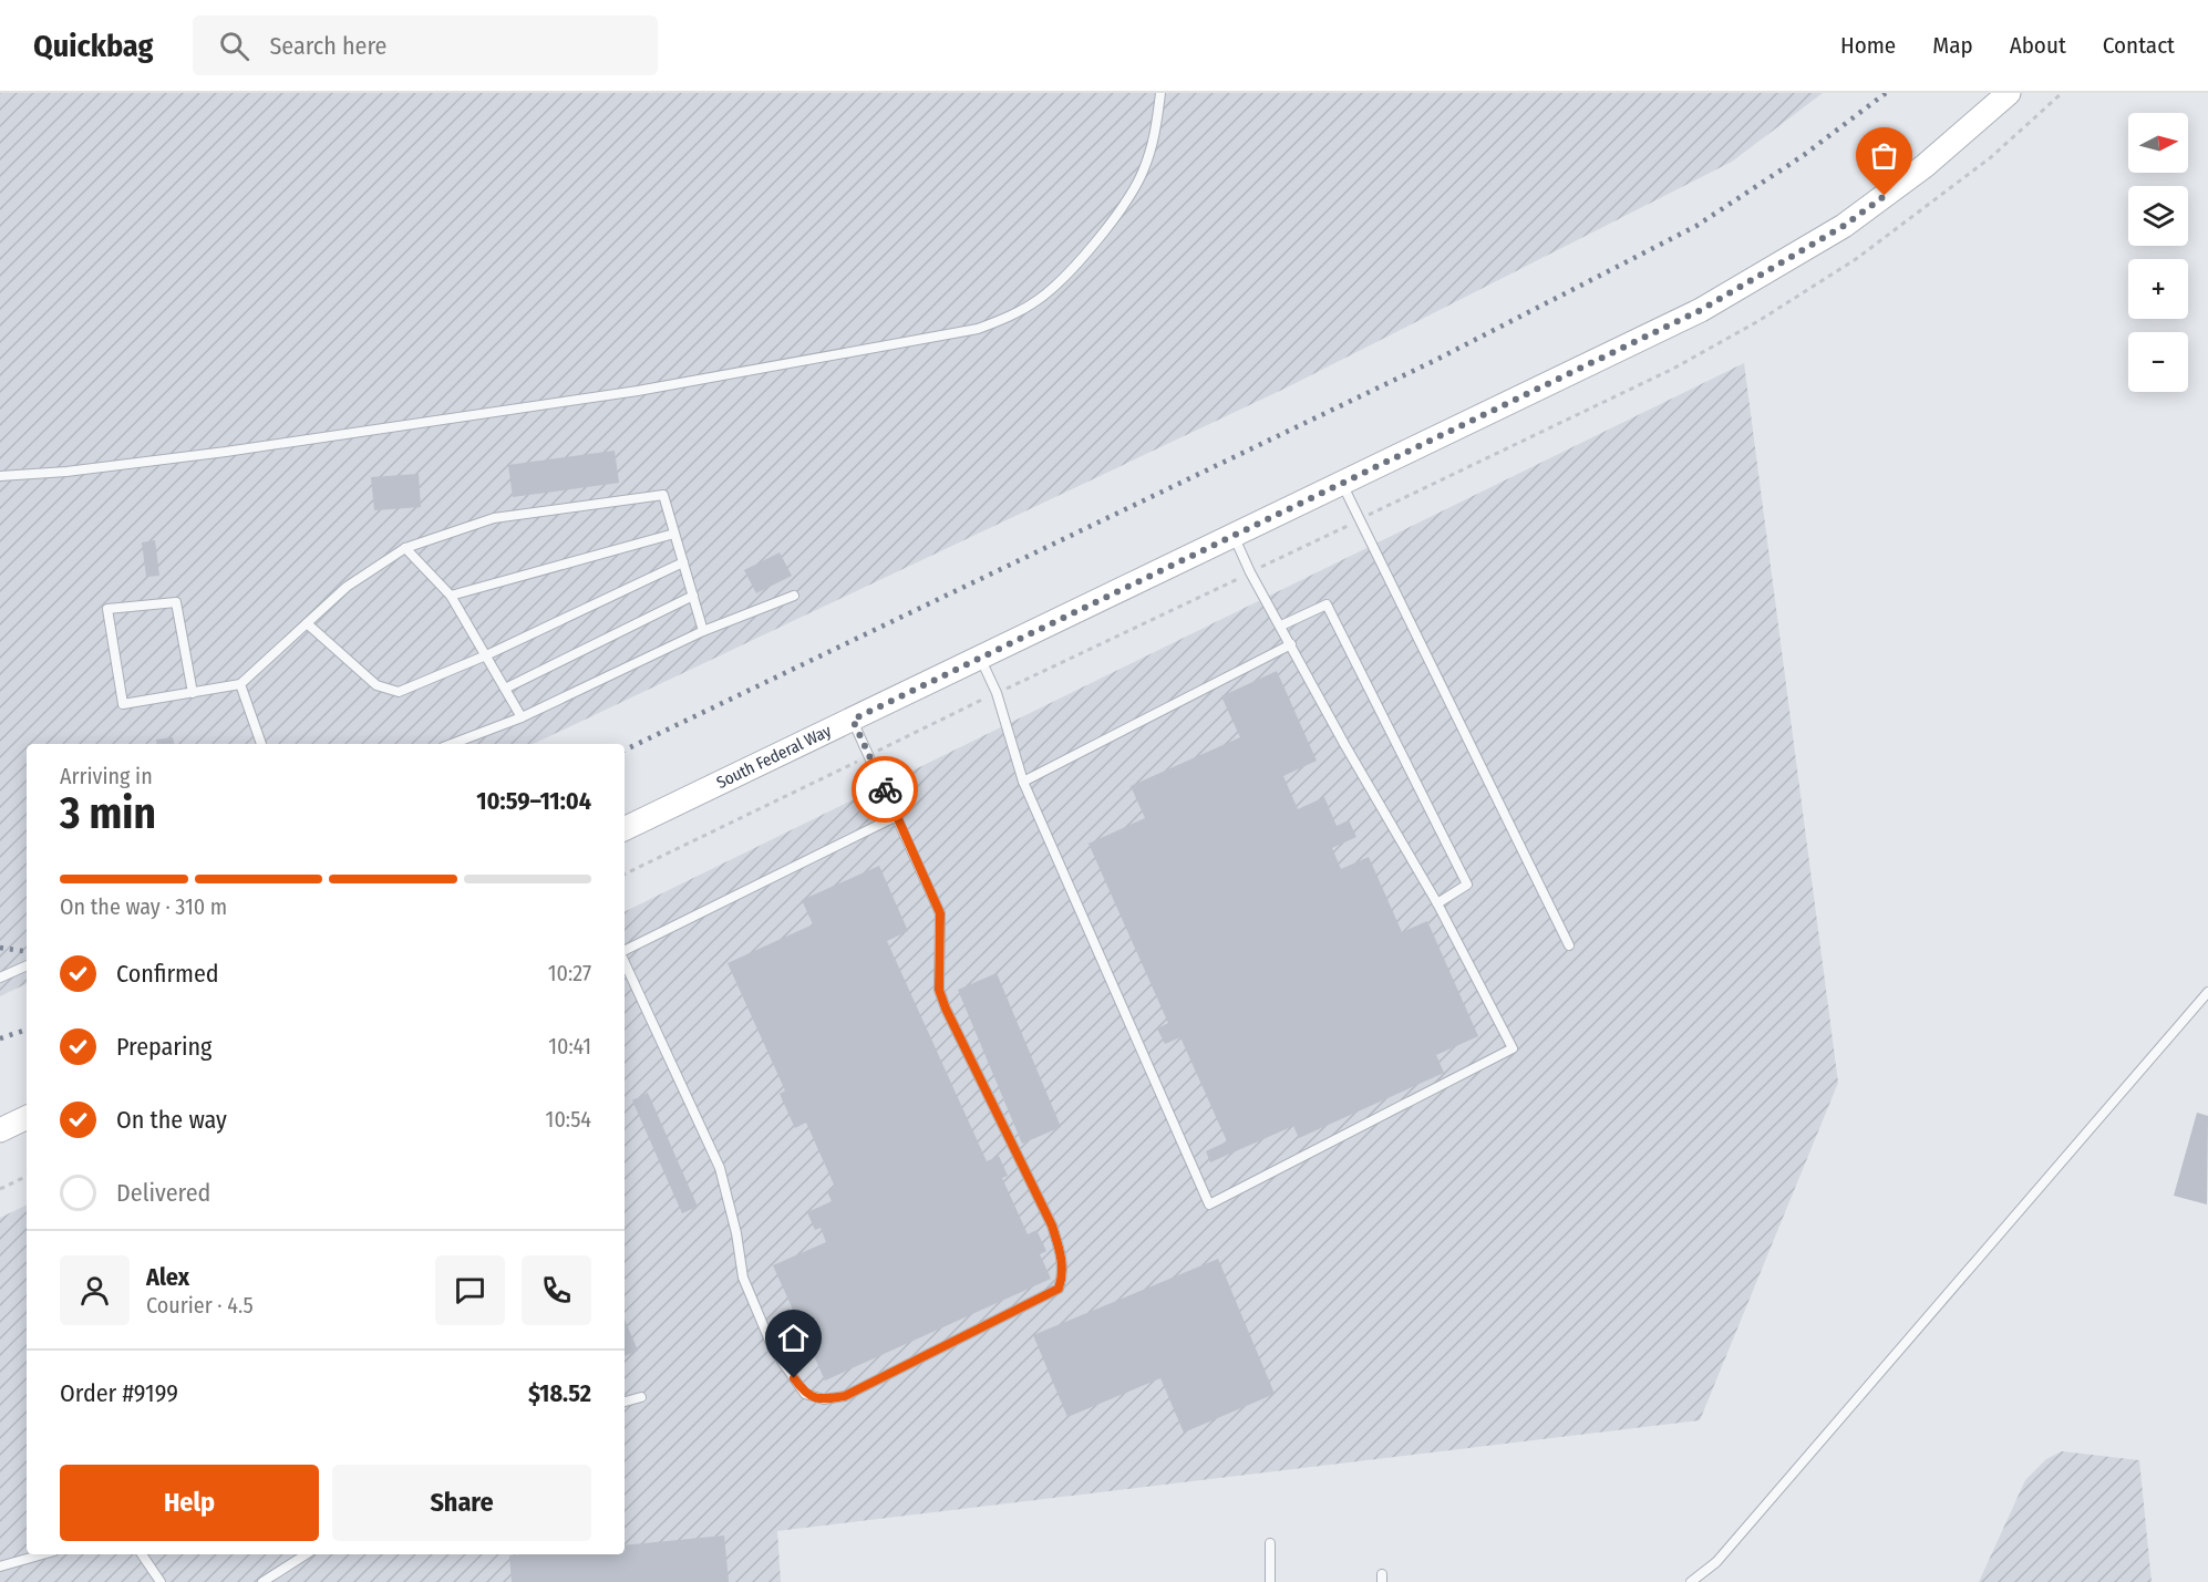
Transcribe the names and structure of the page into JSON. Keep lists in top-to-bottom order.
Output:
{
  "streets": {
    "main road": ["South Federal Way"]
  },
  "north": "right",
  "page": {
    "header": "Quickbag",
    "search": "Search here",
    "nav": [
      "Home",
      "Map",
      "About",
      "Contact"
    ],
    "map_buttons": ["+", "−"],
    "heading": ["3 min", "Arriving in", "10:59–11:04"],
    "panel": [
      "Alex",
      "Courier · 4.5",
      "Order #9199",
      "$18.52"
    ],
    "bar": "On the way · 310 m",
    "list": [
      ["Confirmed", "10:27"],
      ["Preparing", "10:41"],
      ["On the way", "10:54"],
      "Delivered"
    ],
    "buttons": ["Help", "Share"]
  }
}
